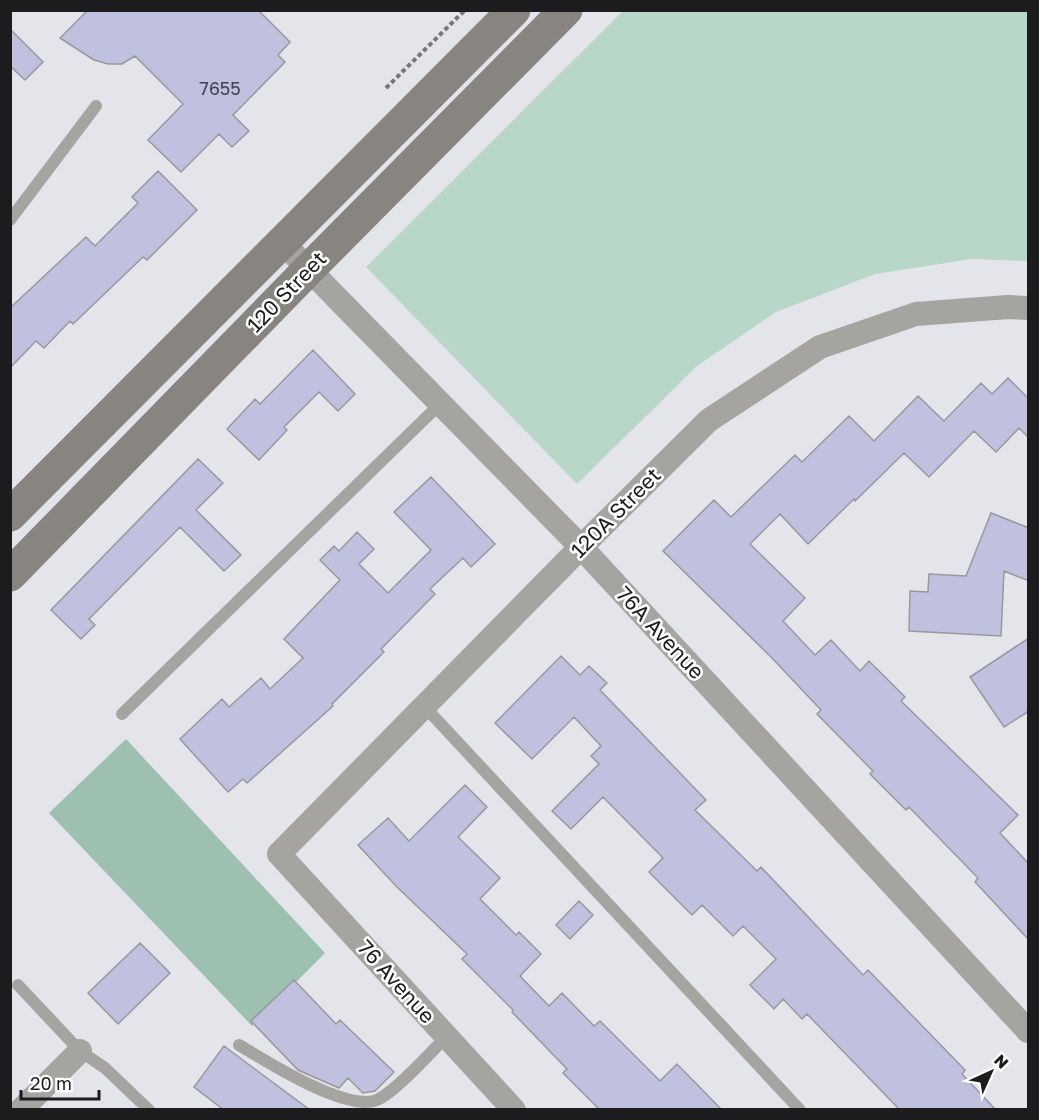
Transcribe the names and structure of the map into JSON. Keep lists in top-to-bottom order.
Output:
{
  "streets": {
    "main road": ["120 Street"],
    "street": ["120A Street", "76A Avenue", "76 Avenue"]
  },
  "crossings": [
    ["120 Street", "76A Avenue"],
    ["120A Street", "76A Avenue"],
    ["120A Street", "76 Avenue"]
  ],
  "house_numbers": ["7655"],
  "scale_bar": "20 m",
  "north": "top right"
}
